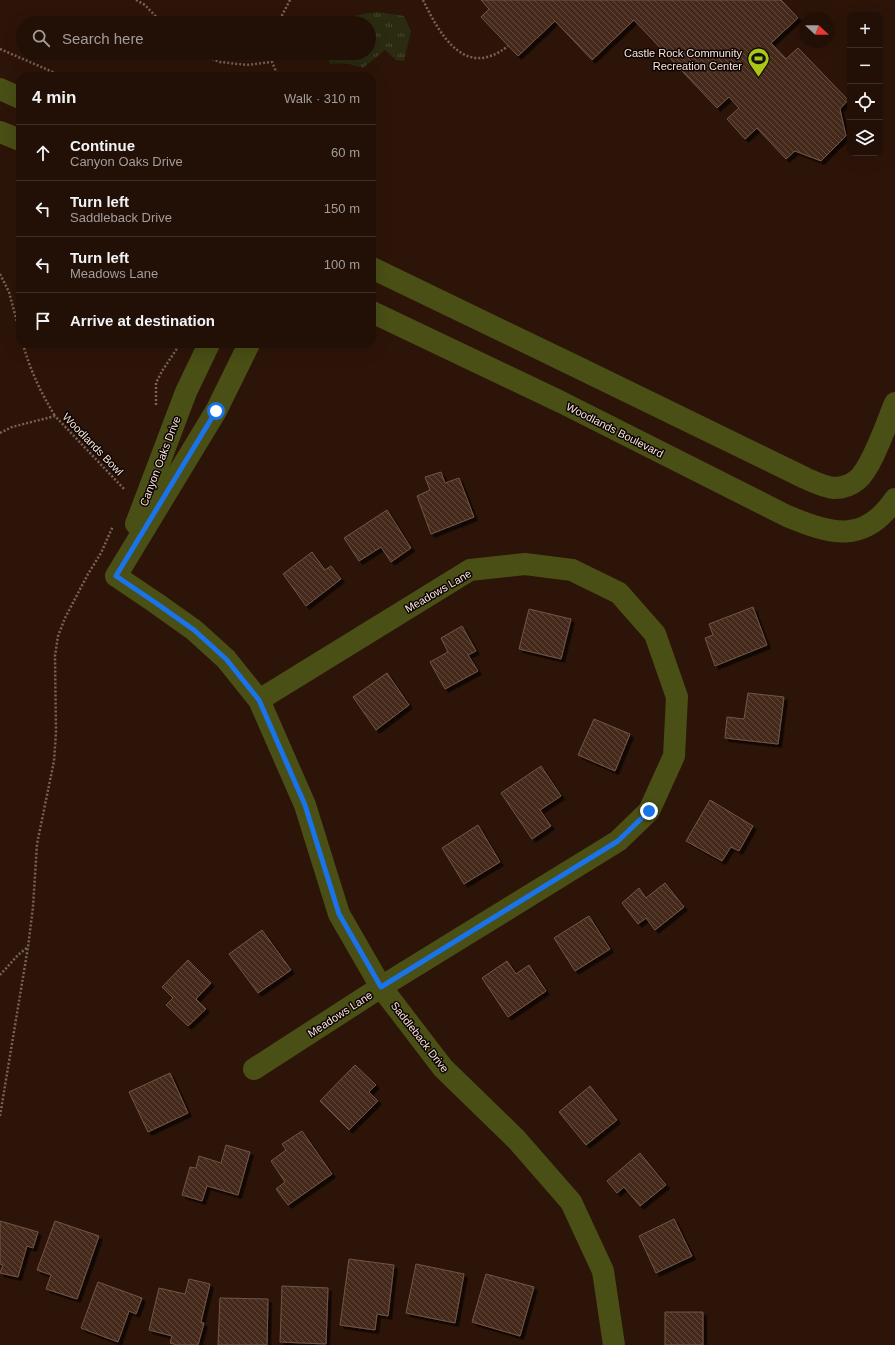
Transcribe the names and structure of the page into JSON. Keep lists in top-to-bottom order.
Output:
{
  "streets": {
    "street": [
      "Woodlands Boulevard",
      "Canyon Oaks Drive",
      "Meadows Lane",
      "Saddleback Drive"
    ],
    "path": ["Woodlands Bowl"]
  },
  "crossings": [
    ["Canyon Oaks Drive", "Saddleback Drive"],
    ["Meadows Lane", "Saddleback Drive"]
  ],
  "places": {
    "sports": ["Castle Rock Community Recreation Center"]
  },
  "north": "right",
  "page": {
    "map_buttons": ["+", "−"],
    "search": "Search here",
    "heading": ["4 min", "Walk · 310 m"],
    "list": [
      ["Continue", "Canyon Oaks Drive", "60 m"],
      ["Turn left", "Saddleback Drive", "150 m"],
      ["Turn left", "Meadows Lane", "100 m"],
      "Arrive at destination"
    ]
  }
}
